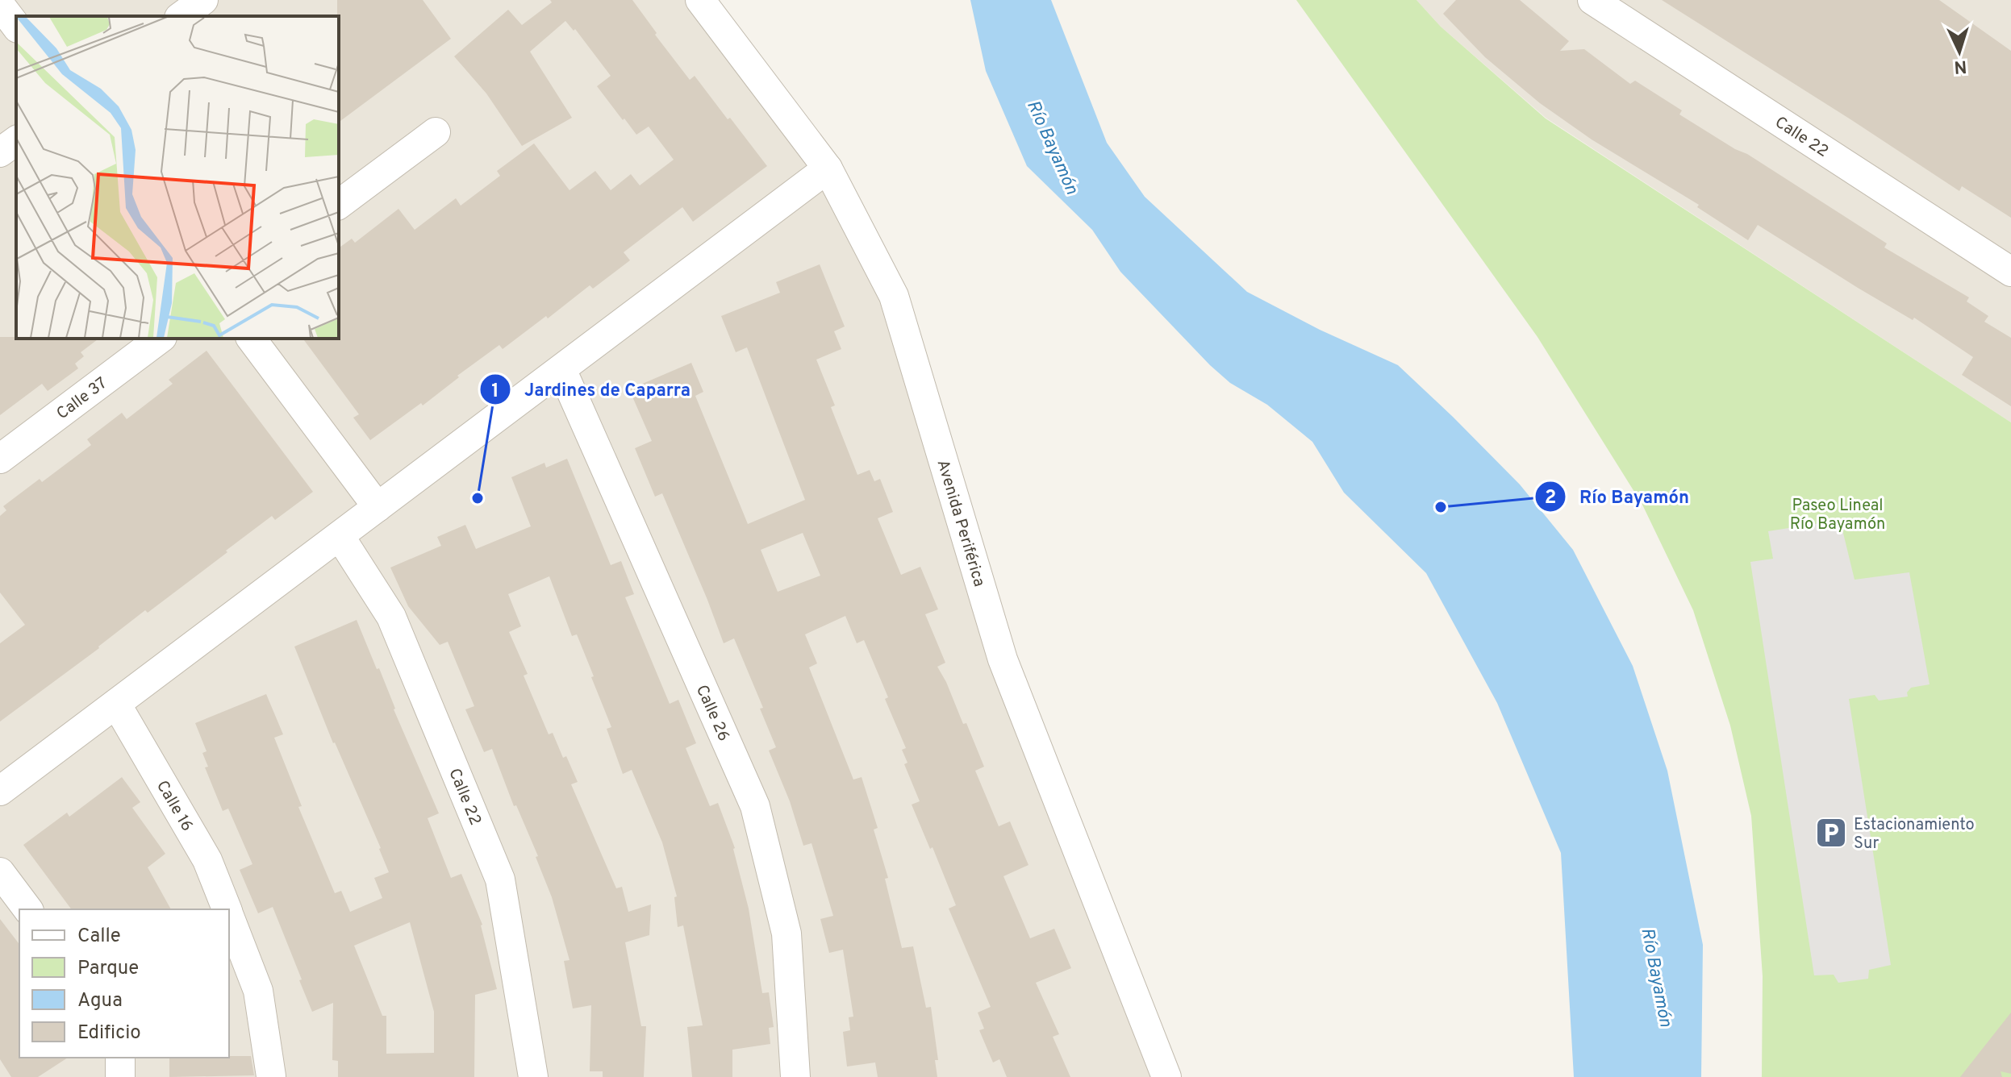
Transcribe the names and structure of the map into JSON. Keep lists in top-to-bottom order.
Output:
{
  "streets": {
    "street": [
      "Calle 22",
      "Calle 37",
      "Avenida Periférica",
      "Calle 26",
      "Calle 16"
    ]
  },
  "water": ["Río Bayamón"],
  "parks": ["Paseo Lineal Río Bayamón"],
  "places": {
    "other": ["Jardines de Caparra", "Río Bayamón"],
    "parking": ["Estacionamiento Sur"]
  },
  "legend": [
    "Calle",
    "Parque",
    "Agua",
    "Edificio"
  ],
  "north": "bottom"
}
